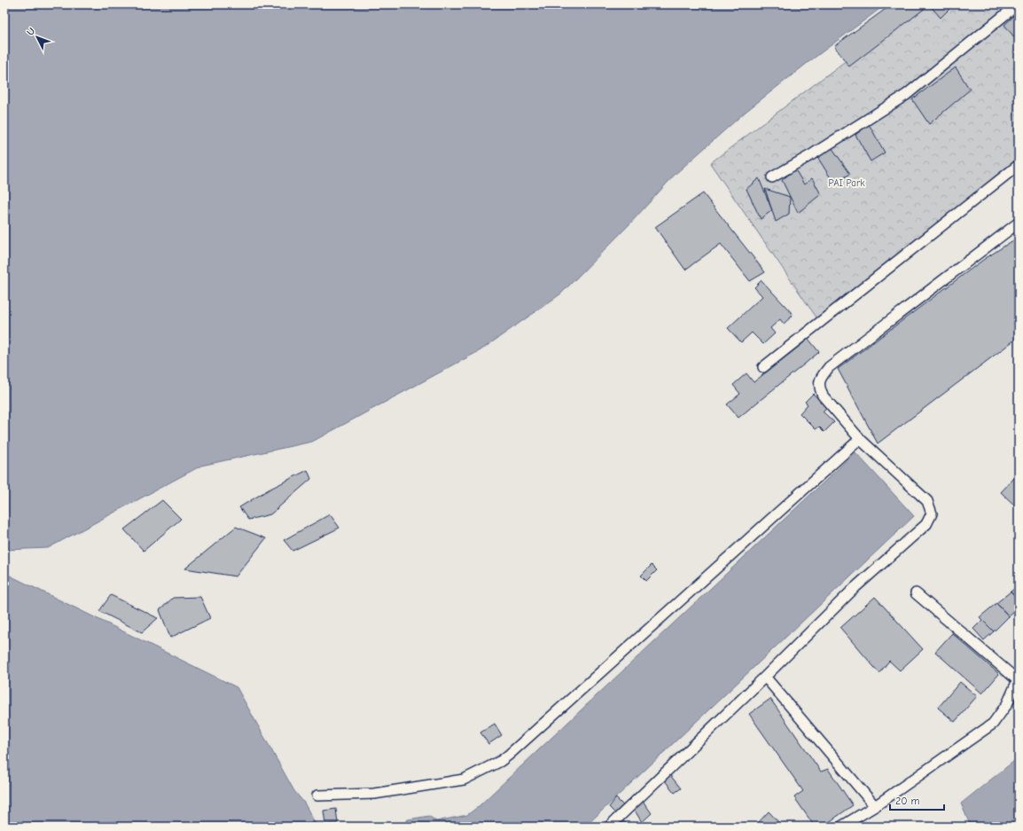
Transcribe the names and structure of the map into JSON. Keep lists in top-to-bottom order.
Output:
{
  "parks": ["PAI Park"],
  "scale_bar": "20 m",
  "north": "top left"
}
